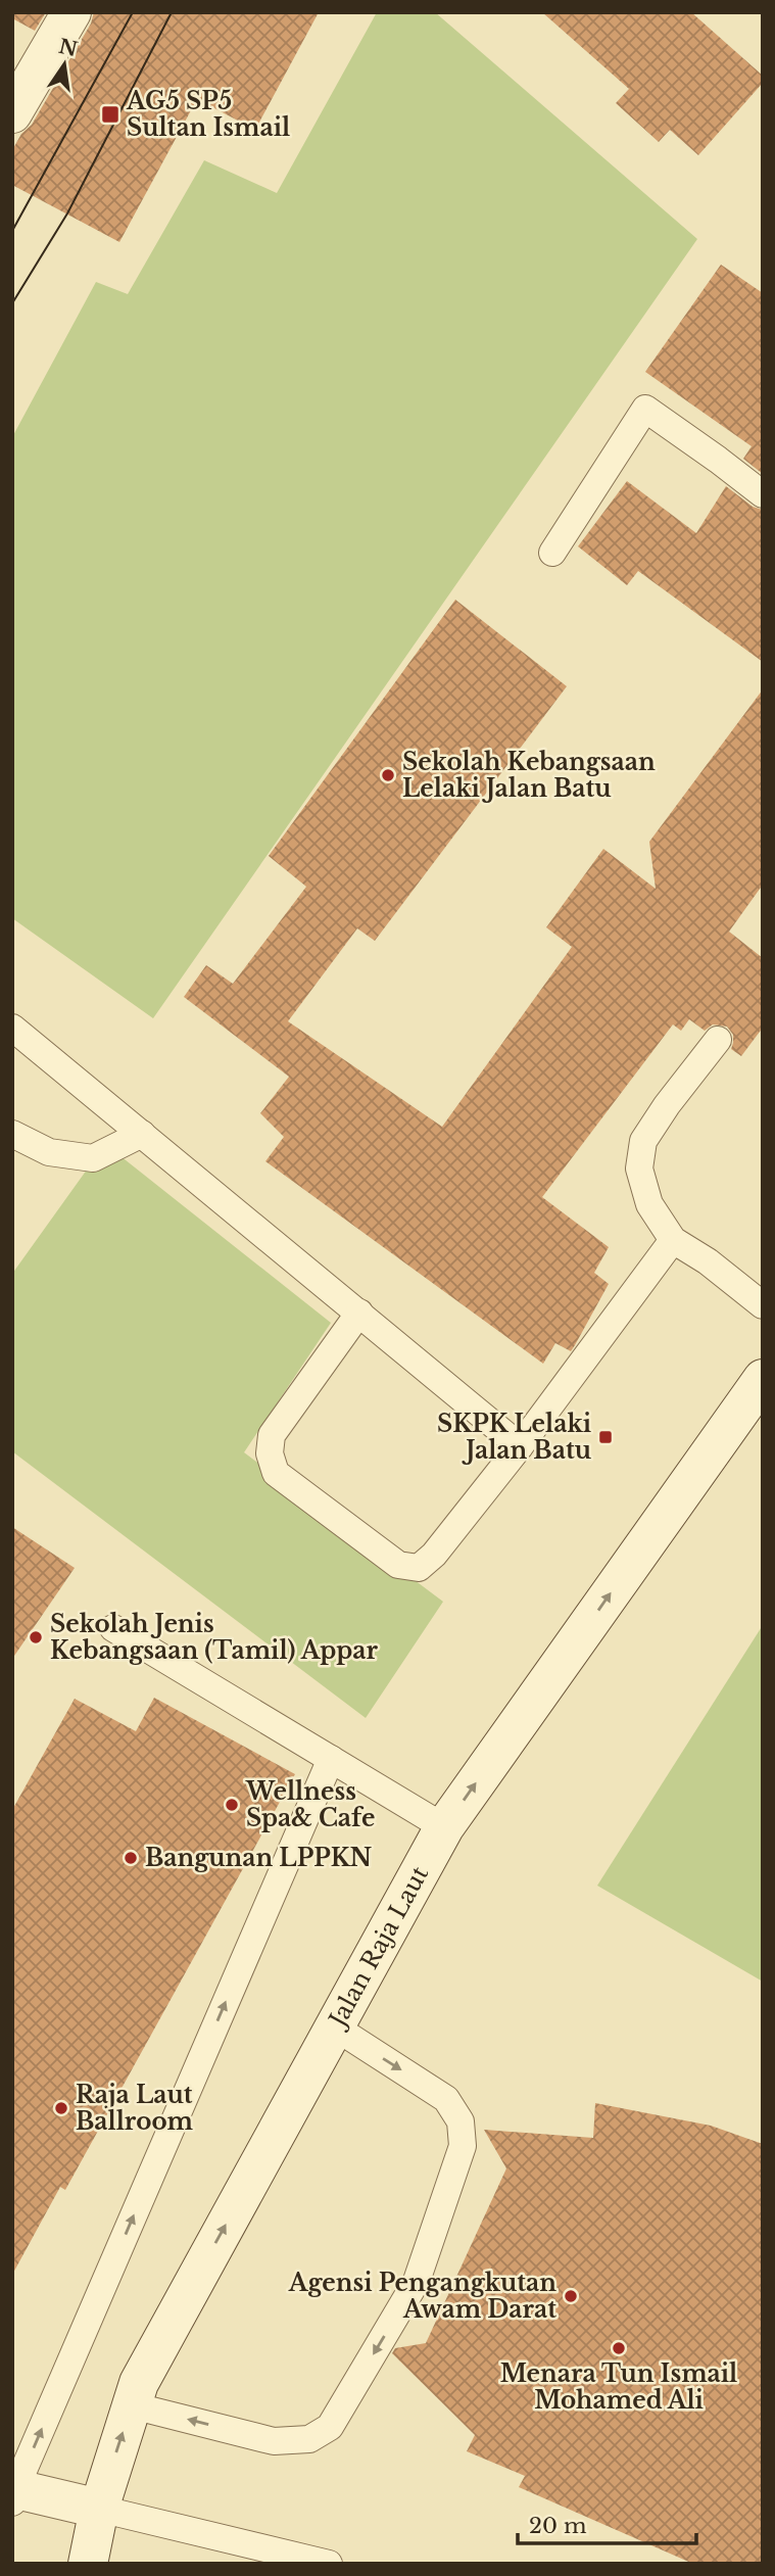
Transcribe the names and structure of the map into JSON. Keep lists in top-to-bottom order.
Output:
{
  "streets": {
    "main road": ["Jalan Raja Laut"]
  },
  "one_way": ["Jalan Raja Laut"],
  "places": {
    "transit": ["AG5 SP5 Sultan Ismail", "SKPK Lelaki Jalan Batu"],
    "other": [
      "Sekolah Kebangsaan Lelaki Jalan Batu",
      "Sekolah Jenis Kebangsaan (Tamil) Appar",
      "Wellness Spa& Cafe",
      "Bangunan LPPKN",
      "Raja Laut Ballroom",
      "Agensi Pengangkutan Awam Darat",
      "Menara Tun Ismail Mohamed Ali"
    ]
  },
  "scale_bar": "20 m",
  "north": "top"
}
